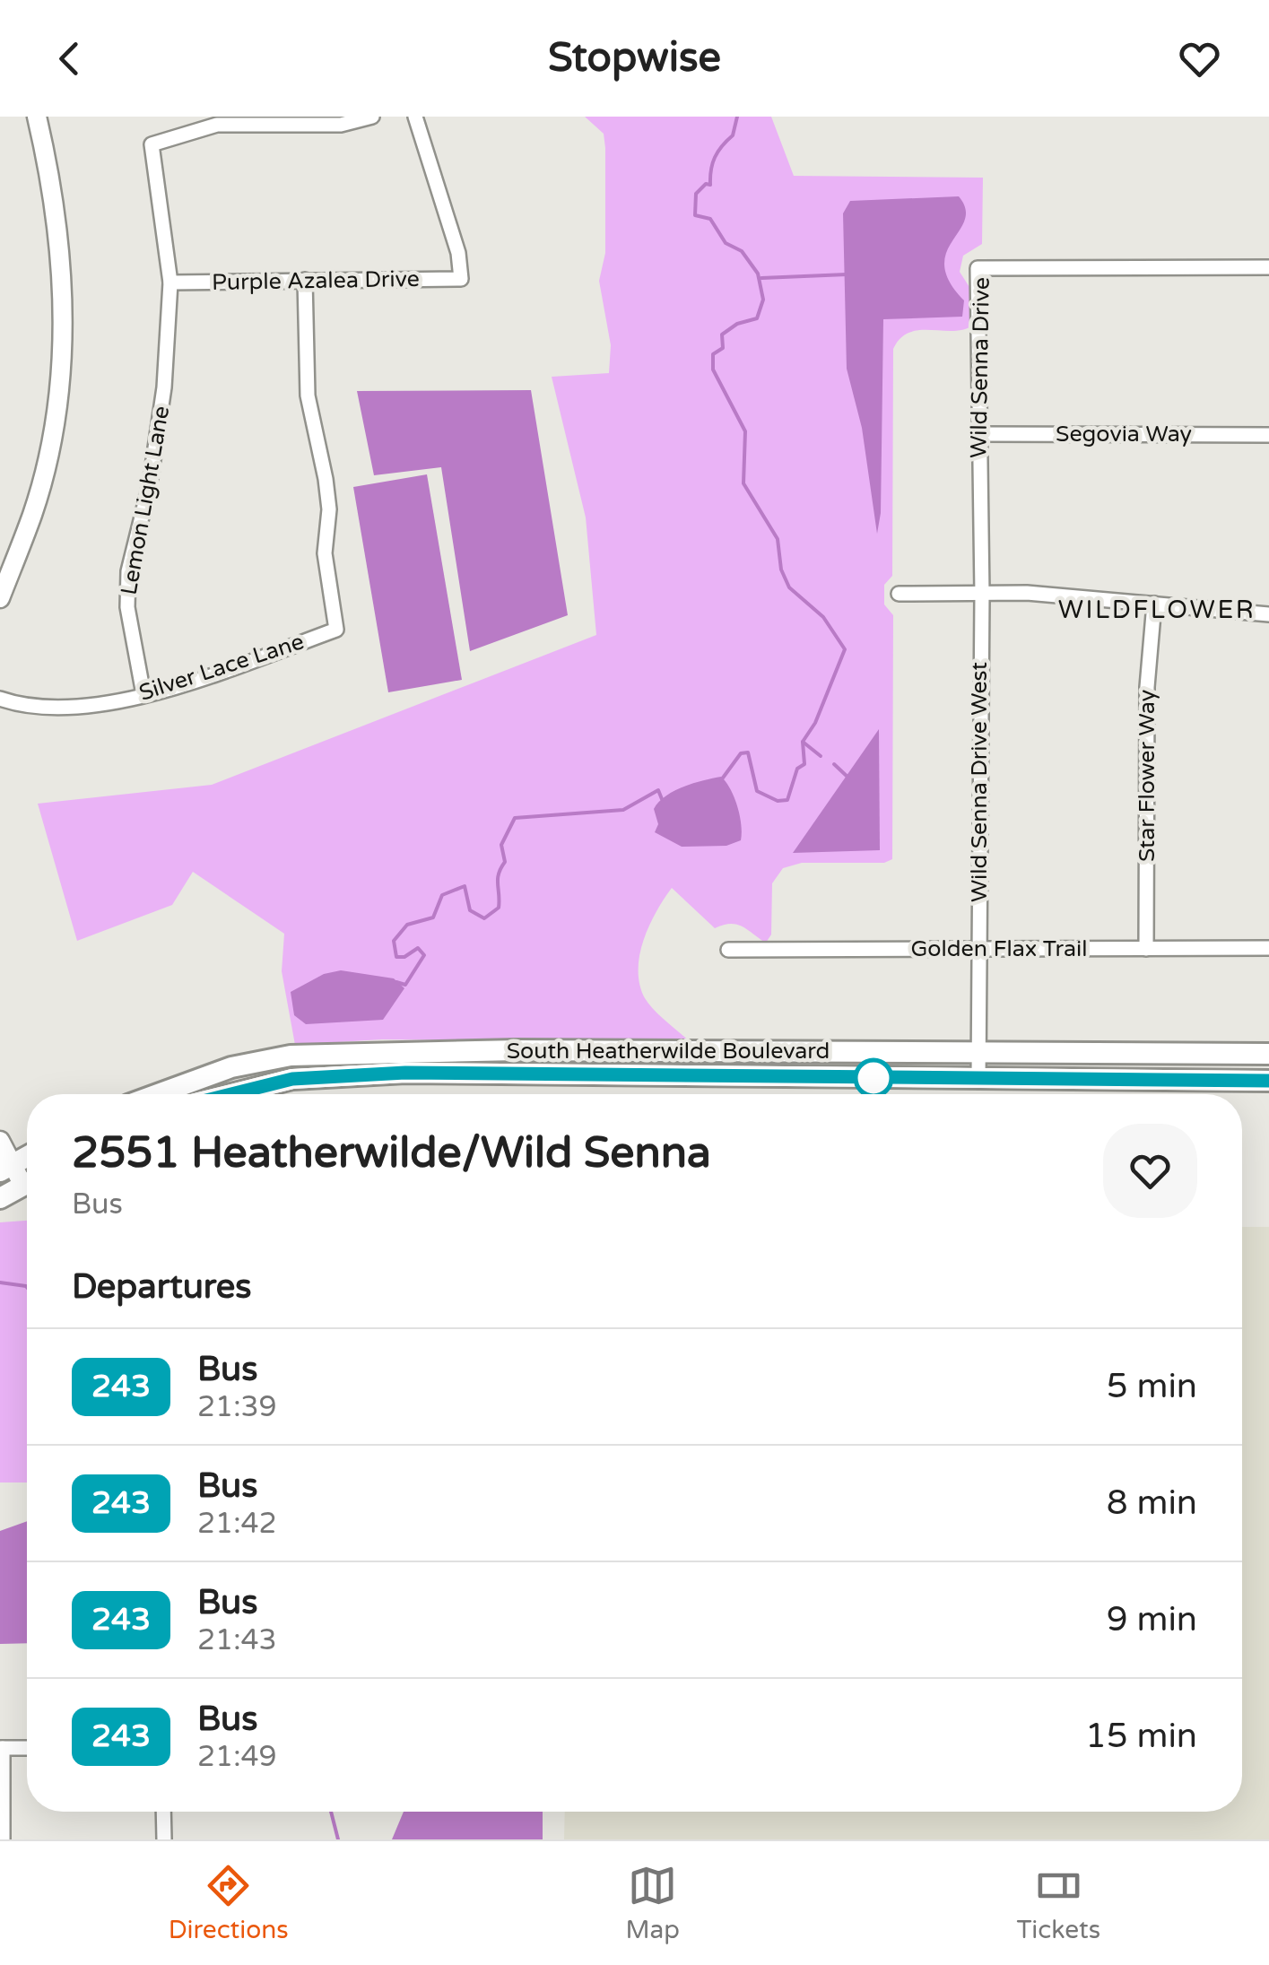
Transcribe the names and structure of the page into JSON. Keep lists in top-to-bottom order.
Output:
{
  "streets": {
    "main road": ["South Heatherwilde Boulevard"],
    "street": [
      "Purple Azalea Drive",
      "Wild Senna Drive",
      "Segovia Way",
      "Lemon Light Lane",
      "Silver Lace Lane",
      "Star Flower Way",
      "Wild Senna Drive West",
      "Golden Flax Trail"
    ]
  },
  "crossings": [
    ["Purple Azalea Drive", "Lemon Light Lane"],
    ["Purple Azalea Drive", "Silver Lace Lane"],
    ["Wild Senna Drive", "Segovia Way"],
    ["Wild Senna Drive", "Wild Senna Drive West"],
    ["Lemon Light Lane", "Silver Lace Lane"],
    ["Star Flower Way", "Golden Flax Trail"],
    ["Wild Senna Drive West", "Golden Flax Trail"],
    ["Wild Senna Drive West", "South Heatherwilde Boulevard"]
  ],
  "districts": ["WILDFLOWER"],
  "lines": ["bus line 243"],
  "page": {
    "header": "Stopwise",
    "heading": [
      ["2551 Heatherwilde/Wild Senna", "Bus"],
      "Departures"
    ],
    "list": [
      {
        "mark": "243",
        "name": "Bus",
        "note": "21:39",
        "value": "5 min"
      },
      {
        "mark": "243",
        "name": "Bus",
        "note": "21:42",
        "value": "8 min"
      },
      {
        "mark": "243",
        "name": "Bus",
        "note": "21:43",
        "value": "9 min"
      },
      {
        "mark": "243",
        "name": "Bus",
        "note": "21:49",
        "value": "15 min"
      }
    ],
    "tabs": ["Directions", "Map", "Tickets"]
  }
}
